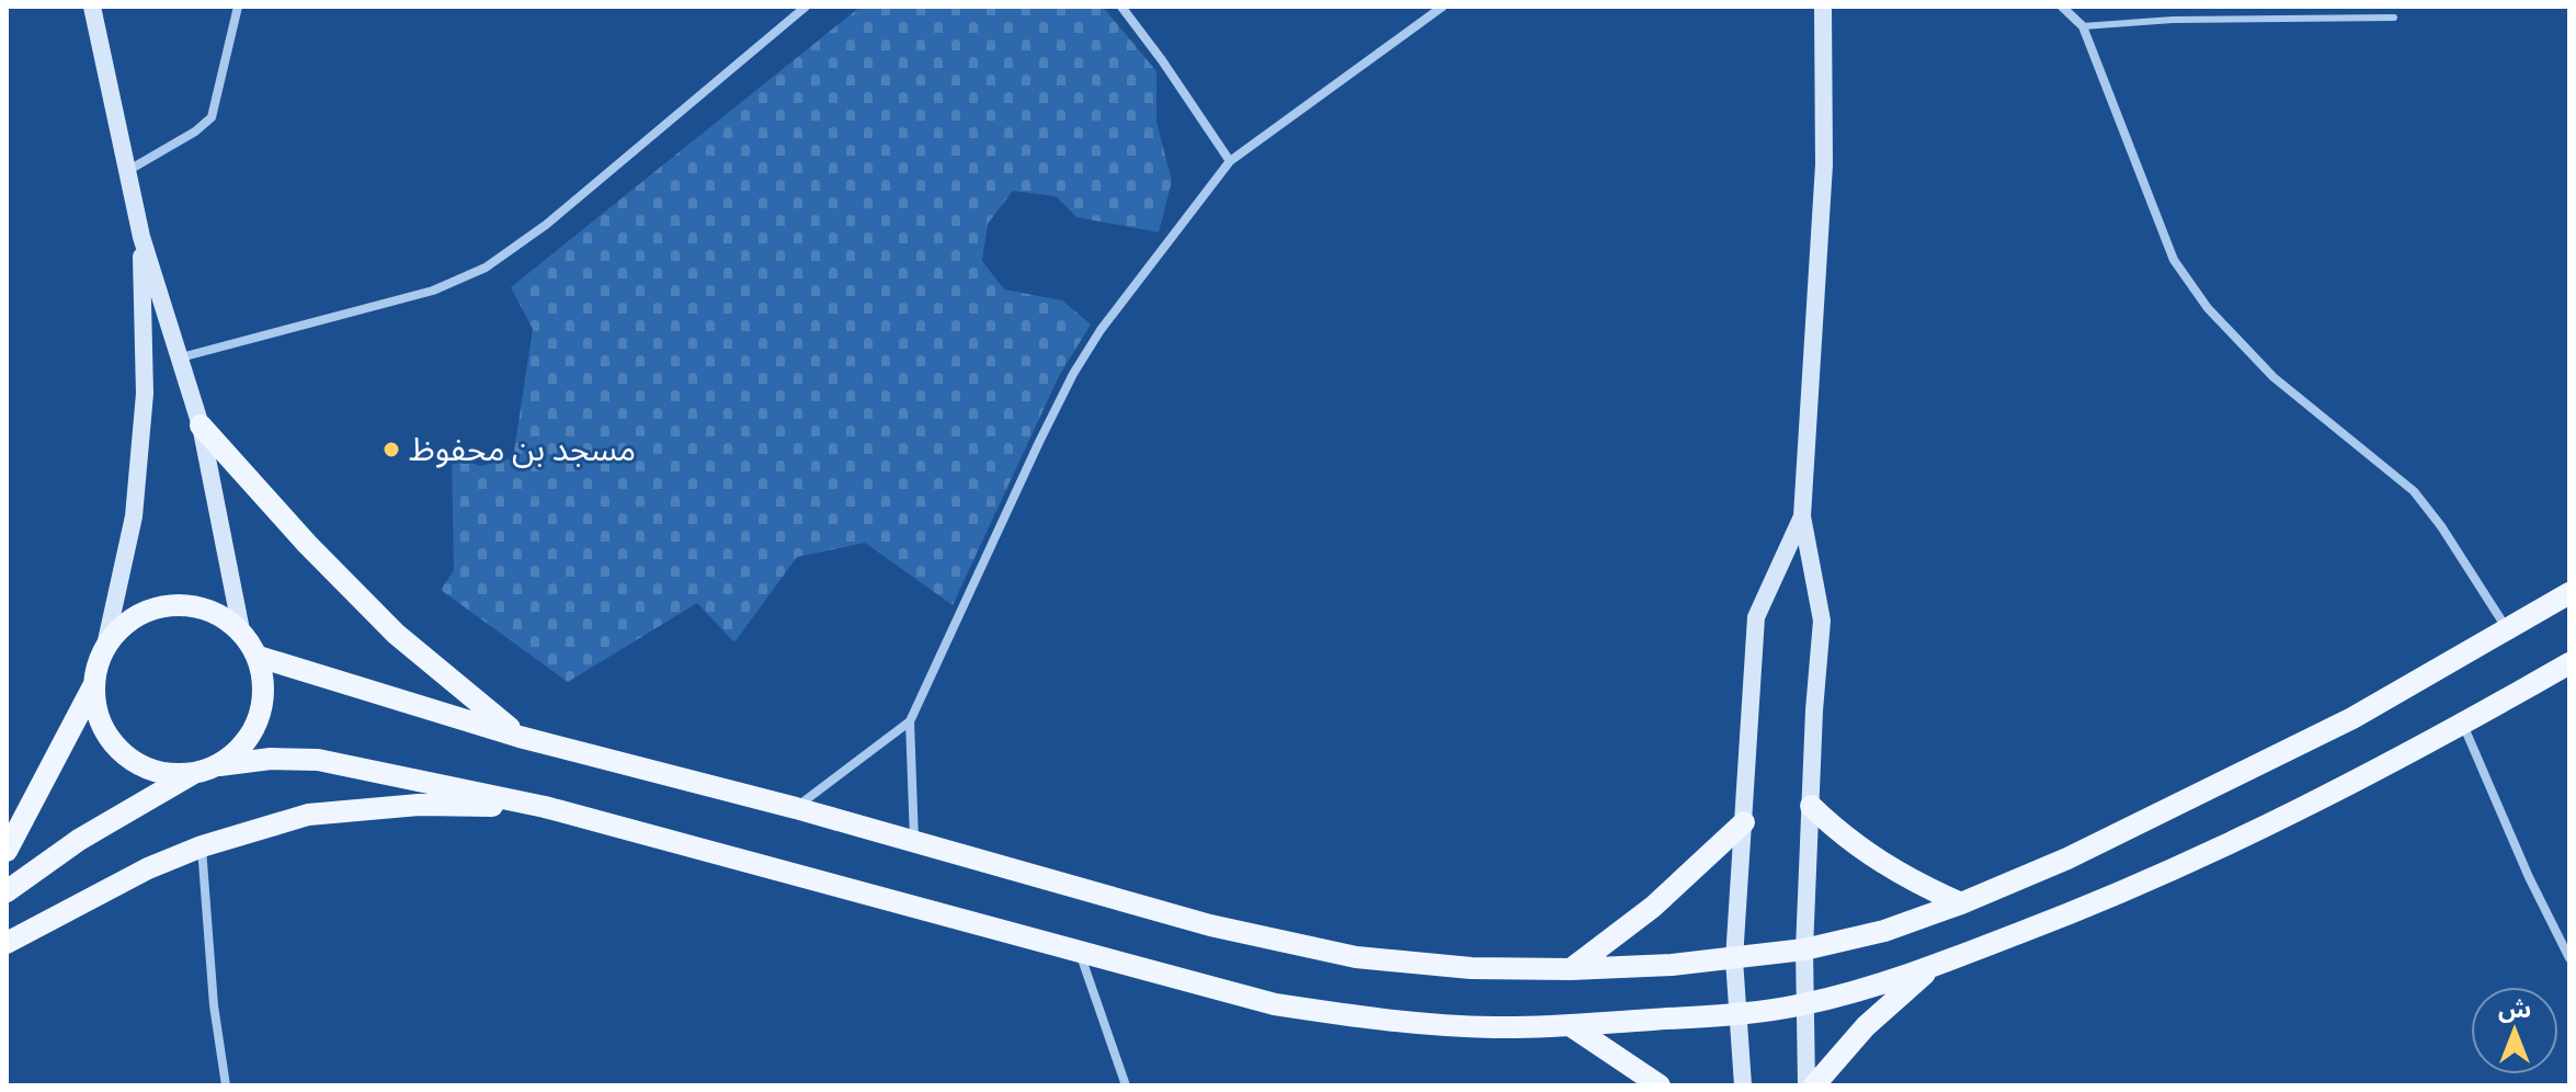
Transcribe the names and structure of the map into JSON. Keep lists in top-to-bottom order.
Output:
{
  "places": ["مسجد بن محفوظ"],
  "north": "top"
}
